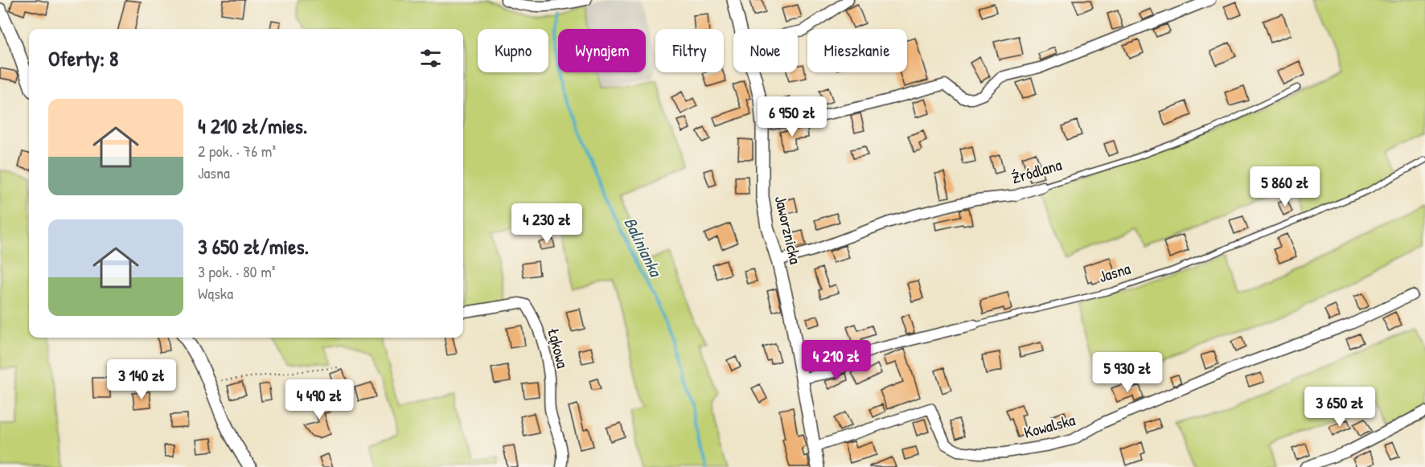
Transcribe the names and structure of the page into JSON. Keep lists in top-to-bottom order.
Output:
{
  "streets": {
    "street": [
      "Źródlana",
      "Jaworznicka",
      "Jasna",
      "Łąkowa",
      "Kowalska"
    ]
  },
  "crossings": [
    ["Źródlana", "Jaworznicka"],
    ["Jaworznicka", "Jasna"],
    ["Jaworznicka", "Kowalska"]
  ],
  "water": ["Balinianka"],
  "page": {
    "chip": [
      "Kupno",
      "Wynajem",
      "Filtry",
      "Nowe",
      "Mieszkanie"
    ],
    "heading": "Oferty: 8",
    "list": [
      {
        "name": "4 210 zł/mies.",
        "note": "2 pok. · 76 m² · Jasna"
      },
      {
        "name": "3 650 zł/mies.",
        "note": "3 pok. · 80 m² · Wąska"
      }
    ],
    "price": [
      "6 950 zł",
      "5 860 zł",
      "4 230 zł",
      "4 210 zł",
      "5 930 zł",
      "3 140 zł",
      "4 490 zł",
      "3 650 zł"
    ]
  }
}
